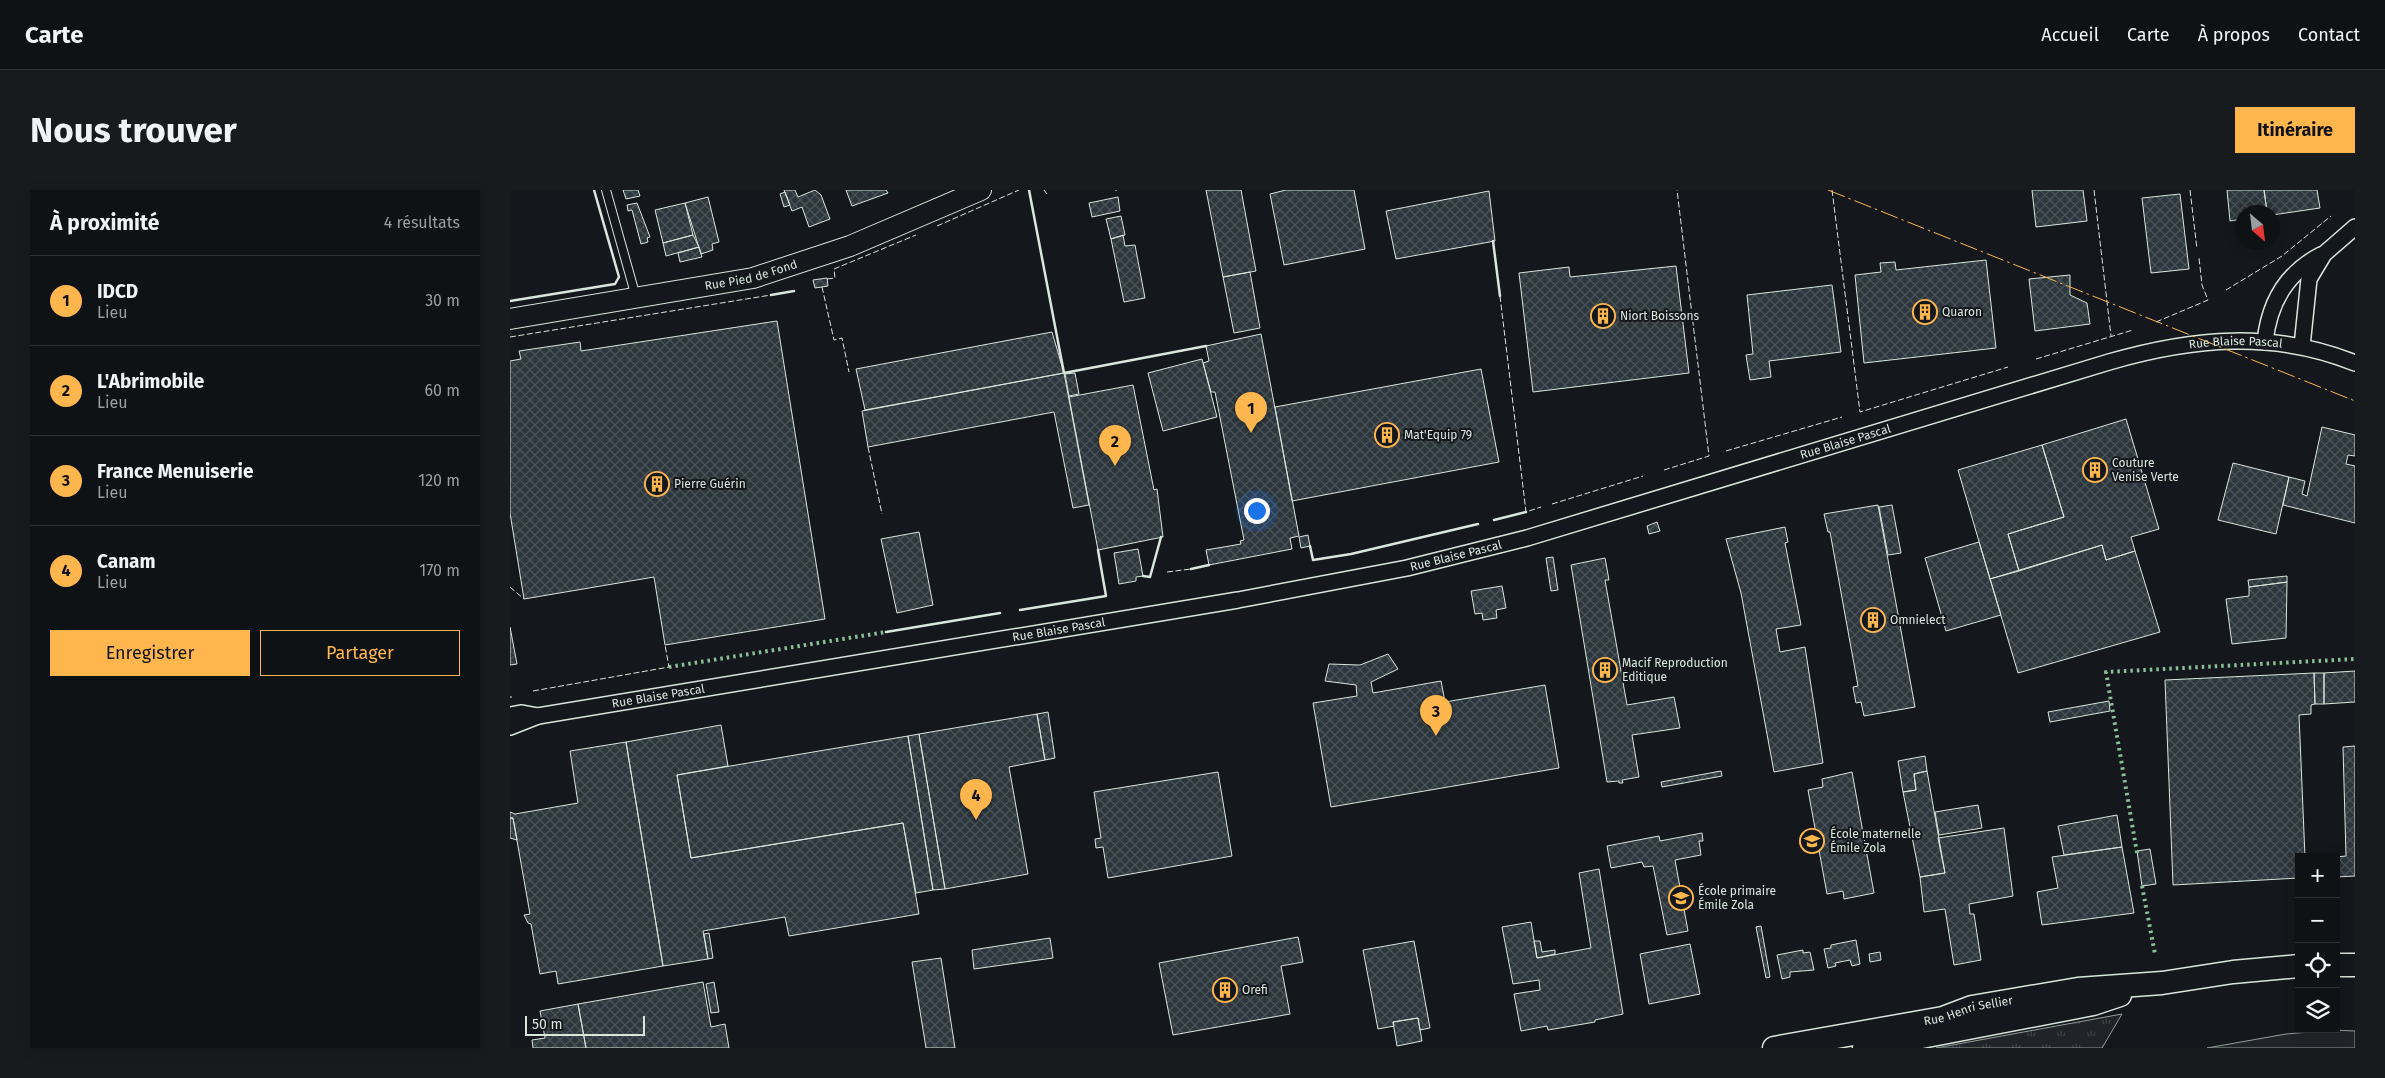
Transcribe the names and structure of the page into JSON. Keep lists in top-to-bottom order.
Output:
{
  "streets": {
    "main road": ["Rue Pied de Fond", "Rue Henri Sellier"],
    "street": ["Rue Blaise Pascal"]
  },
  "places": {
    "building": [
      "Quaron",
      "Niort Boissons",
      "Mat'Equip 79",
      "Couture Venise Verte",
      "Pierre Guérin",
      "Omnielect",
      "Macif Reproduction Editique",
      "Orefi"
    ],
    "school or university": ["École maternelle Émile Zola", "École primaire Émile Zola"]
  },
  "scale_bar": "50 m",
  "north": "bottom right",
  "page": {
    "header": "Carte",
    "nav": [
      "Accueil",
      "Carte",
      "À propos",
      "Contact"
    ],
    "buttons": [
      "Itinéraire",
      ["Enregistrer", "Partager"]
    ],
    "title": "Nous trouver",
    "heading": ["À proximité", "4 résultats"],
    "list": [
      {
        "mark": "1",
        "name": "IDCD",
        "note": "Lieu",
        "value": "30 m"
      },
      {
        "mark": "2",
        "name": "L'Abrimobile",
        "note": "Lieu",
        "value": "60 m"
      },
      {
        "mark": "3",
        "name": "France Menuiserie",
        "note": "Lieu",
        "value": "120 m"
      },
      {
        "mark": "4",
        "name": "Canam",
        "note": "Lieu",
        "value": "170 m"
      }
    ],
    "pins": [
      "1",
      "2",
      "3",
      "4"
    ],
    "map_buttons": ["+", "−"],
    "scale": "50 m"
  }
}
